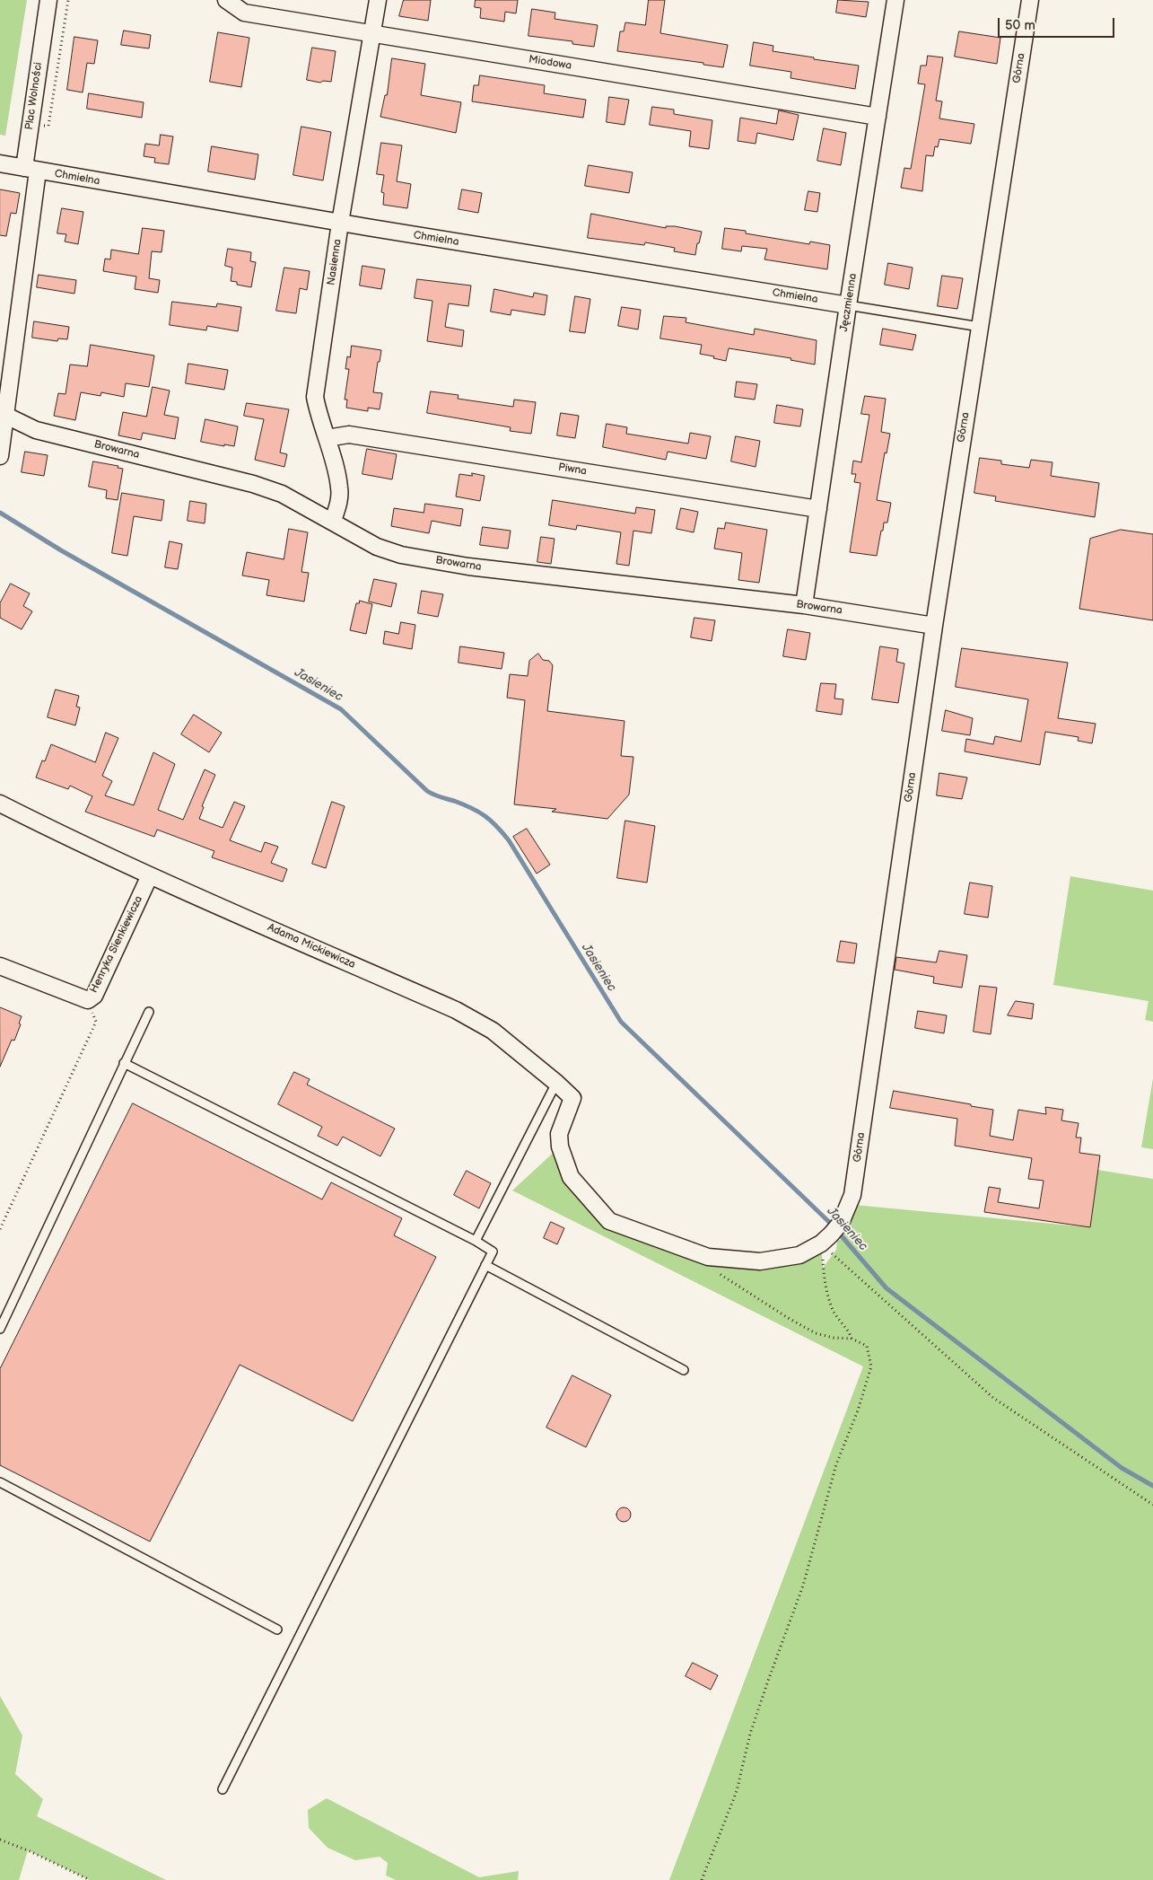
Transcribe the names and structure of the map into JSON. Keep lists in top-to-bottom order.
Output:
{
  "streets": {
    "street": [
      "Miodowa",
      "Górna",
      "Plac Wolności",
      "Chmielna",
      "Nasienna",
      "Jęczmienna",
      "Browarna",
      "Piwna",
      "Henryka Sienkiewicza",
      "Adama Mickiewicza"
    ]
  },
  "crossings": [
    ["Miodowa", "Nasienna"],
    ["Miodowa", "Jęczmienna"],
    ["Górna", "Browarna"],
    ["Górna", "Adama Mickiewicza"],
    ["Plac Wolności", "Chmielna"],
    ["Plac Wolności", "Browarna"],
    ["Chmielna", "Nasienna"],
    ["Chmielna", "Jęczmienna"],
    ["Nasienna", "Browarna"],
    ["Nasienna", "Piwna"],
    ["Jęczmienna", "Browarna"],
    ["Jęczmienna", "Piwna"],
    ["Henryka Sienkiewicza", "Adama Mickiewicza"]
  ],
  "water": ["Jasieniec"],
  "scale_bar": "50 m"
}
